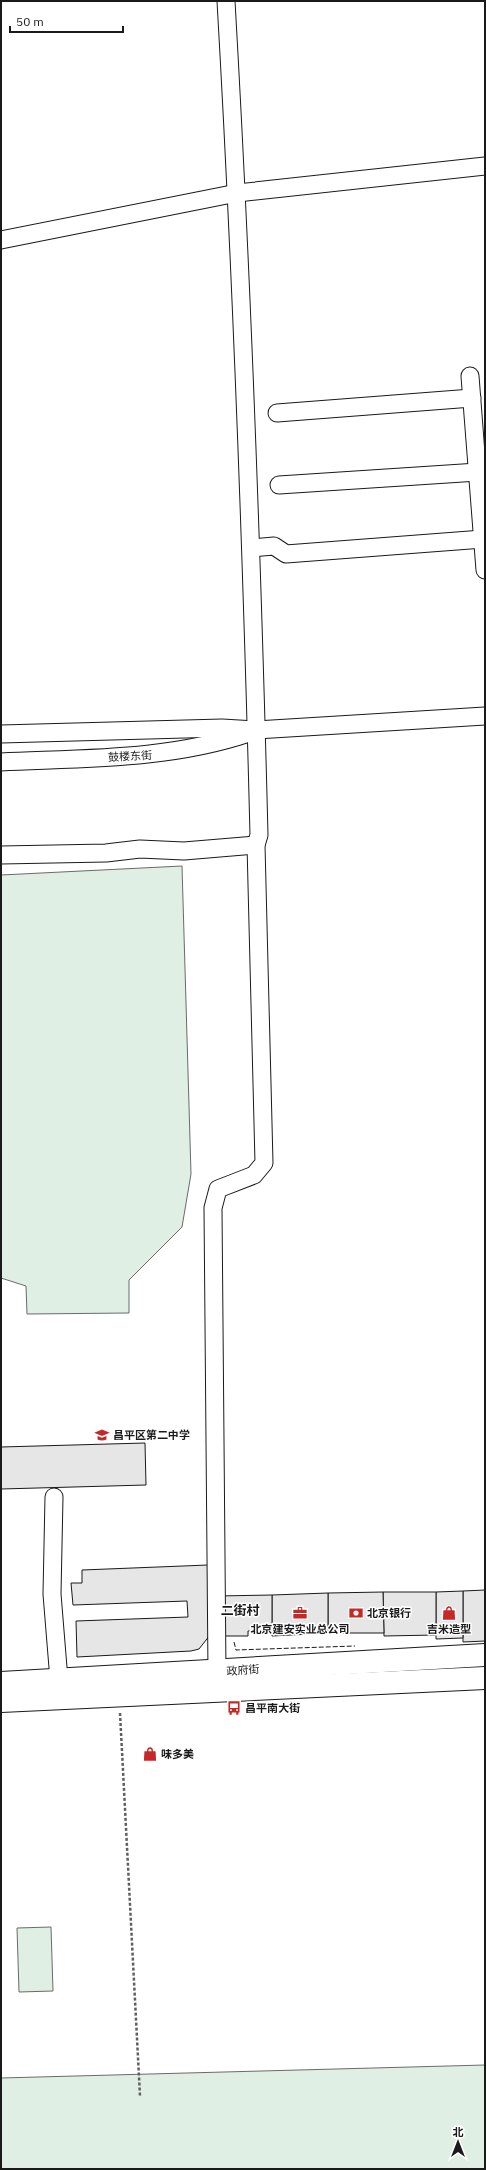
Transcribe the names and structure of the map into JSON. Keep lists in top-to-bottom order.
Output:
{
  "streets": {
    "main road": ["政府街"],
    "street": ["鼓楼东街"]
  },
  "districts": ["二街村"],
  "places": {
    "school or university": ["昌平区第二中学"],
    "office": ["北京建安实业总公司"],
    "bank": ["北京银行"],
    "shop": ["吉米造型", "味多美"],
    "bus stop": ["昌平南大街"]
  },
  "scale_bar": "50 m",
  "north": "top"
}
